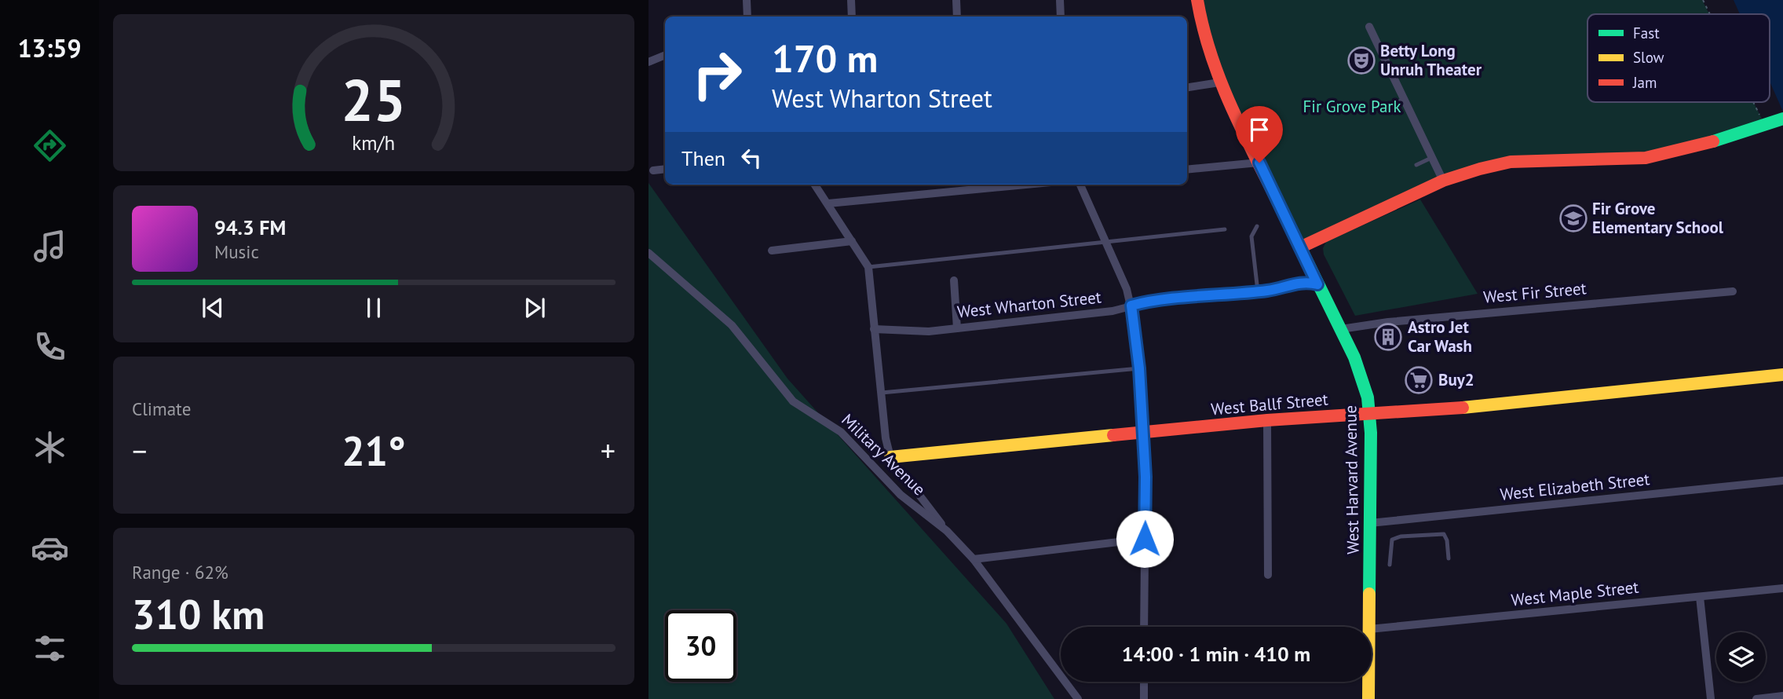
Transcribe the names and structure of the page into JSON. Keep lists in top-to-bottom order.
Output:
{
  "streets": {
    "street": [
      "West Fir Street",
      "West Wharton Street",
      "West Ballf Street",
      "Military Avenue",
      "West Harvard Avenue",
      "West Elizabeth Street",
      "West Maple Street"
    ]
  },
  "crossings": [
    ["West Fir Street", "West Harvard Avenue"],
    ["West Wharton Street", "West Harvard Avenue"],
    ["West Ballf Street", "West Harvard Avenue"],
    ["West Harvard Avenue", "West Elizabeth Street"]
  ],
  "parks": ["Fir Grove Park"],
  "places": {
    "theatre": ["Betty Long Unruh Theater"],
    "school or university": ["Fir Grove Elementary School"],
    "building": ["Astro Jet Car Wash"],
    "supermarket": ["Buy2"]
  },
  "legend": ["Fast", "Slow", "Jam"],
  "page": {
    "tabs": "13:59",
    "turn": ["170 m", "West Wharton Street"],
    "then": "Then",
    "song": ["94.3 FM", "Music"],
    "tile": [
      "Climate",
      ["Range · 62%", "310 km"]
    ],
    "heat": ["−", "21°", "+"],
    "limit": "30",
    "trip": "14:00 · 1 min · 410 m",
    "gauge": ["25", "km/h"]
  }
}
